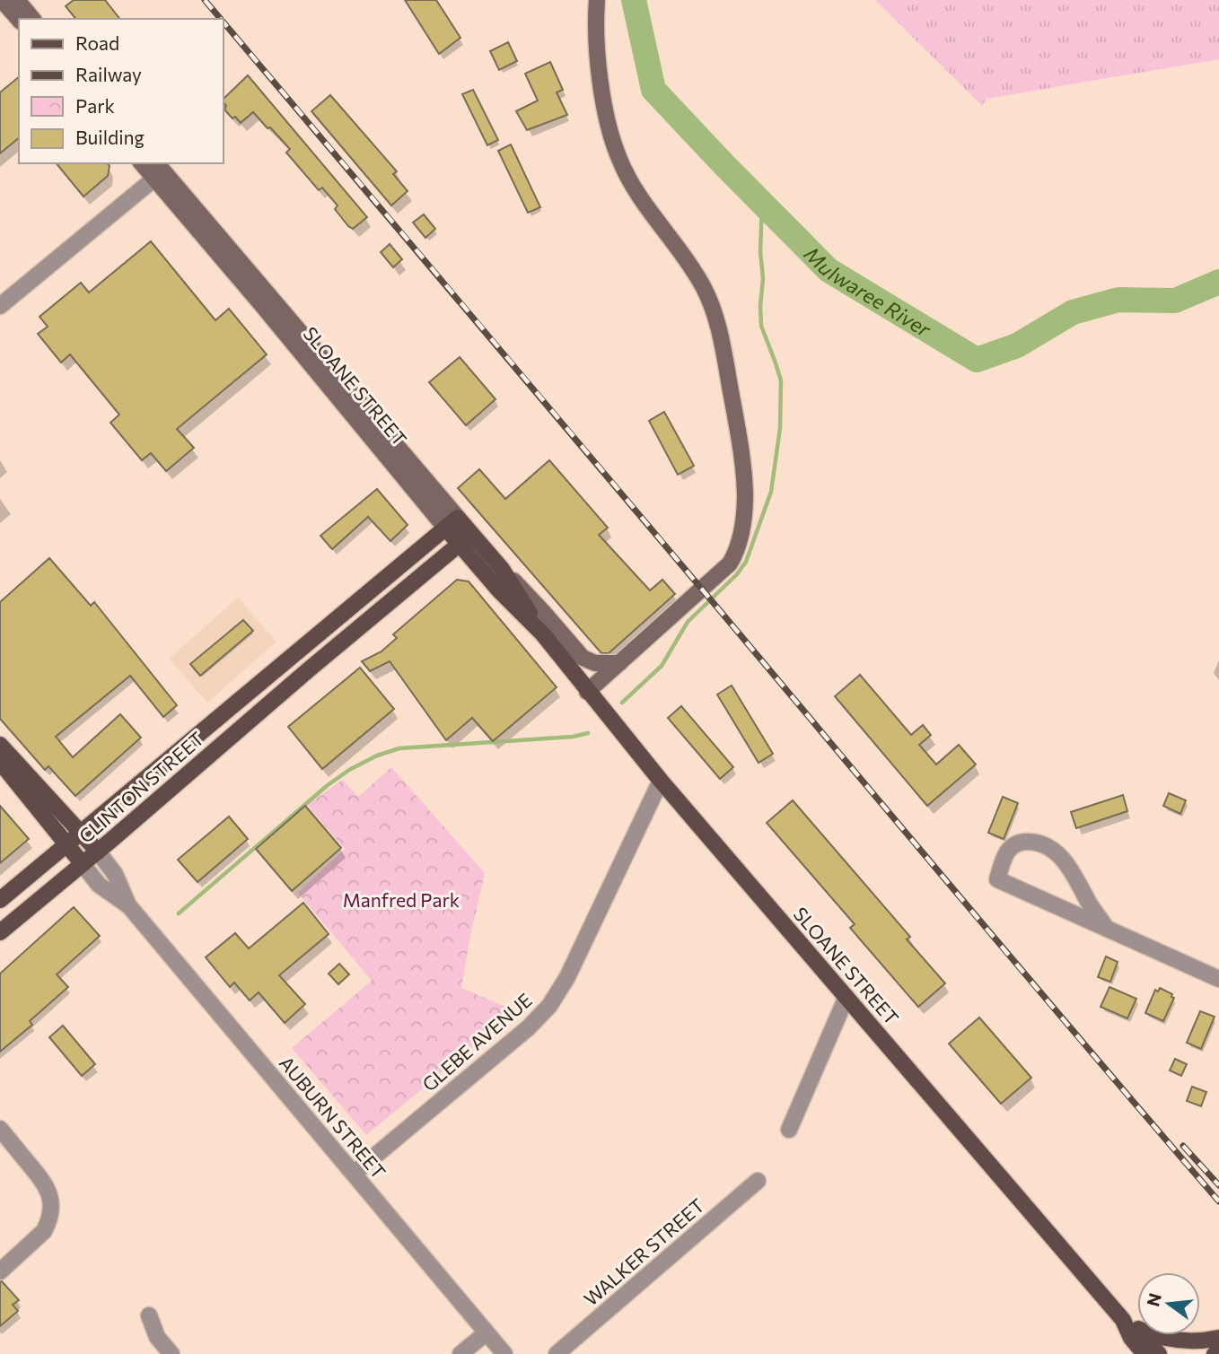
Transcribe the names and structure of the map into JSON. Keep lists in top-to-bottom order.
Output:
{
  "streets": {
    "main road": ["SLOANE STREET", "CLINTON STREET", "AUBURN STREET"],
    "street": ["GLEBE AVENUE", "WALKER STREET"]
  },
  "crossings": [
    ["SLOANE STREET", "CLINTON STREET"],
    ["SLOANE STREET", "GLEBE AVENUE"],
    ["CLINTON STREET", "AUBURN STREET"],
    ["GLEBE AVENUE", "AUBURN STREET"]
  ],
  "water": ["Mulwaree River"],
  "parks": ["Manfred Park"],
  "legend": [
    "Road",
    "Railway",
    "Park",
    "Building"
  ],
  "north": "left"
}
